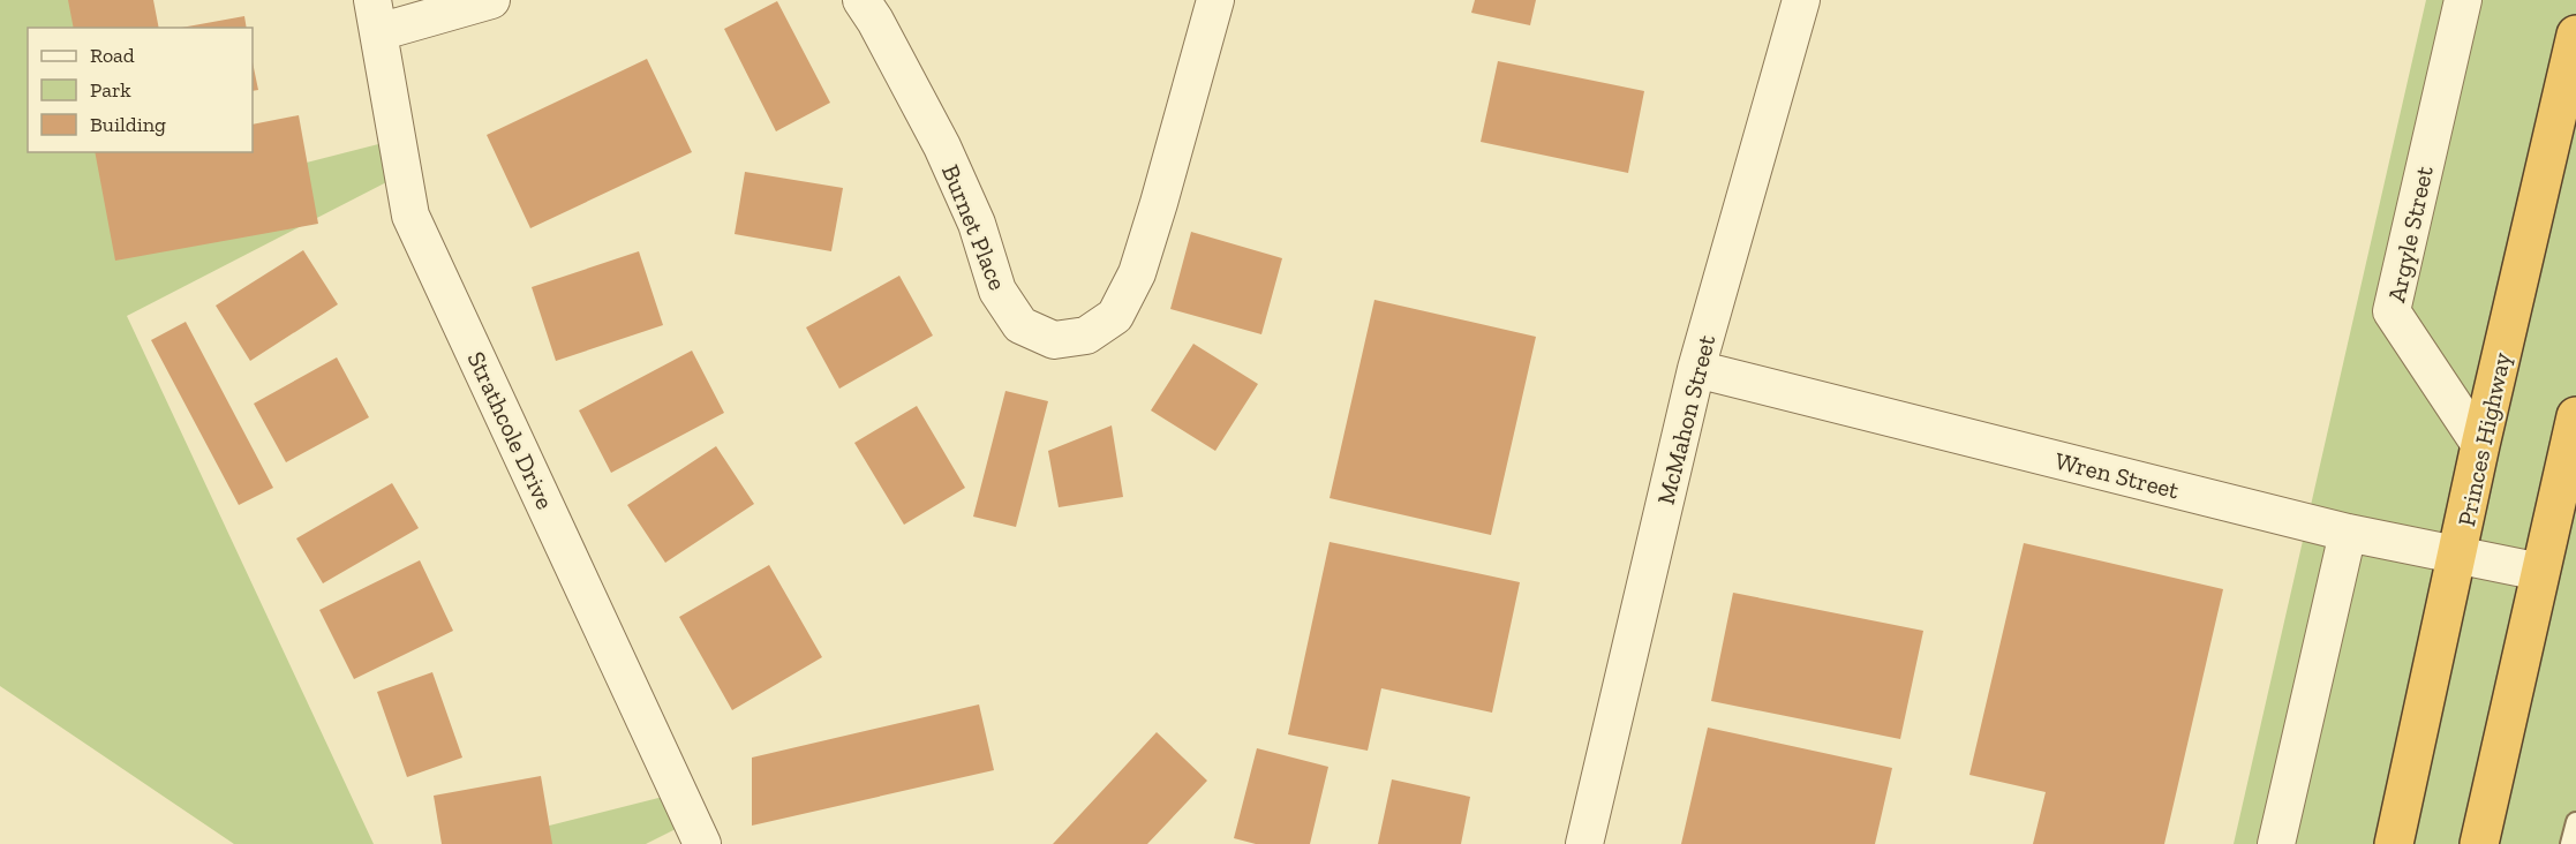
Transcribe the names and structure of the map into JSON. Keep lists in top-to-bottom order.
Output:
{
  "streets": {
    "highway": ["Princes Highway"],
    "street": [
      "Burnet Place",
      "Argyle Street",
      "McMahon Street",
      "Strathcole Drive",
      "Wren Street"
    ]
  },
  "crossings": [
    ["Argyle Street", "Princes Highway"],
    ["McMahon Street", "Wren Street"],
    ["Princes Highway", "Wren Street"]
  ],
  "legend": ["Road", "Park", "Building"]
}
